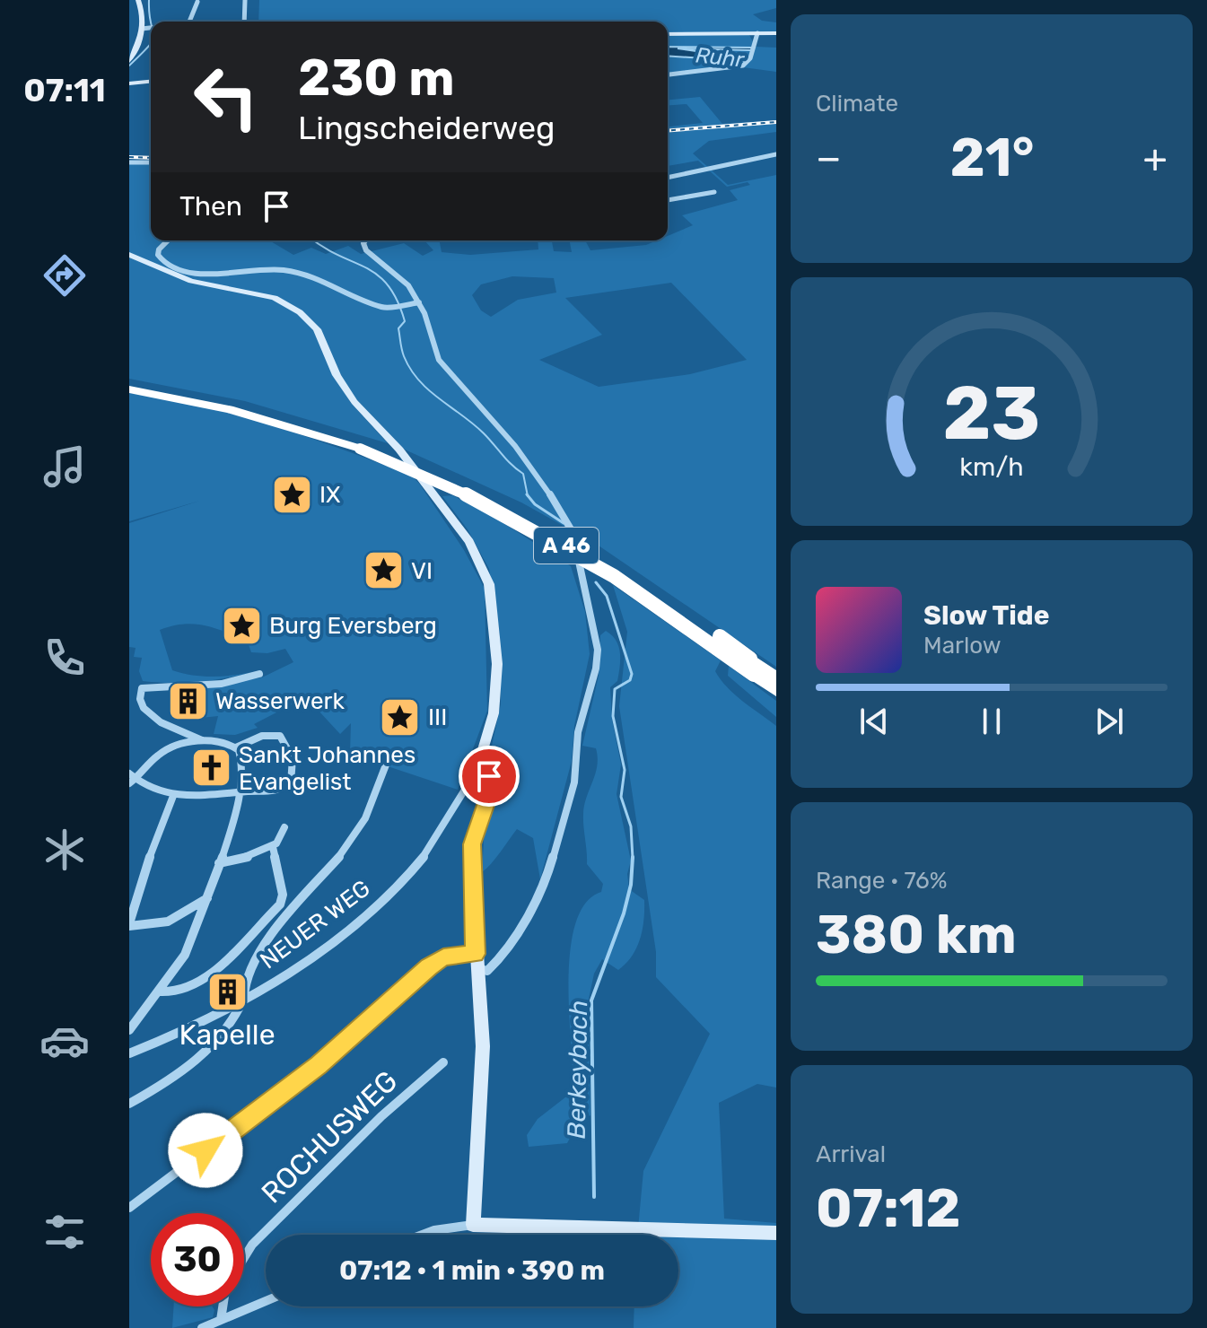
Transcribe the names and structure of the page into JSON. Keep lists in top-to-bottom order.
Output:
{
  "streets": {
    "highway": ["A 46"],
    "street": ["NEUER WEG", "ROCHUSWEG"]
  },
  "water": ["Ruhr", "Berkeybach"],
  "places": {
    "place": [
      "IX",
      "VI",
      "Burg Eversberg",
      "III"
    ],
    "building": ["Wasserwerk", "Kapelle"],
    "church": ["Sankt Johannes Evangelist"]
  },
  "page": {
    "tabs": "07:11",
    "tile": [
      "Climate",
      ["Range · 76%", "380 km"],
      ["Arrival", "07:12"]
    ],
    "turn": ["230 m", "Lingscheiderweg"],
    "heat": ["−", "21°", "+"],
    "then": "Then",
    "song": ["Slow Tide", "Marlow"],
    "limit": "30",
    "trip": "07:12 · 1 min · 390 m",
    "gauge": ["23", "km/h"]
  }
}
